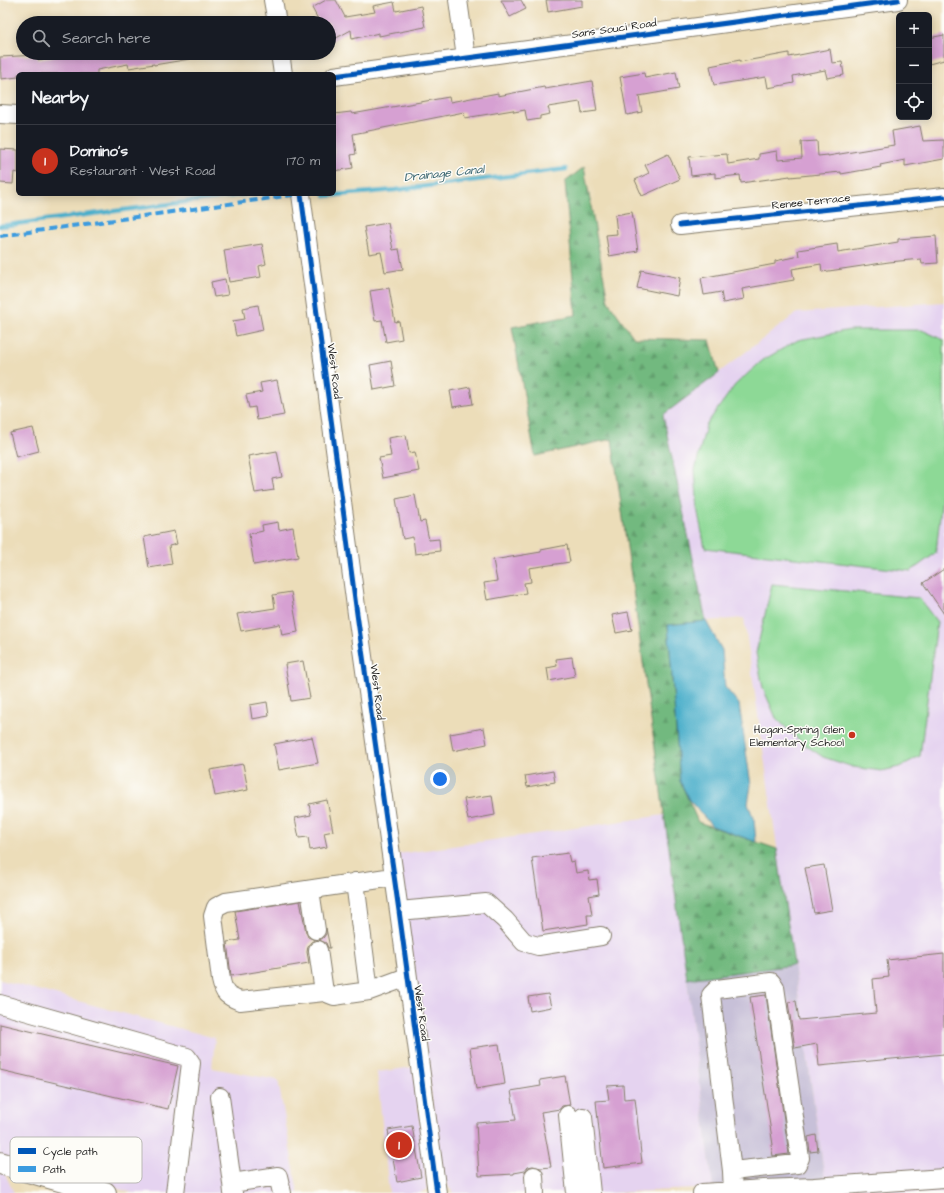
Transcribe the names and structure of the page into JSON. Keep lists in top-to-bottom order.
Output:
{
  "streets": {
    "street": ["Sans Souci Road", "Renee Terrace", "West Road"]
  },
  "water": ["Drainage Canal"],
  "places": ["Hogan-Spring Glen Elementary School"],
  "legend": ["Cycle path", "Path"],
  "page": {
    "map_buttons": ["+", "−"],
    "search": "Search here",
    "heading": "Nearby",
    "list": [
      {
        "mark": "1",
        "name": "Domino's",
        "note": "Restaurant · West Road",
        "value": "170 m"
      }
    ],
    "pins": "1"
  }
}
